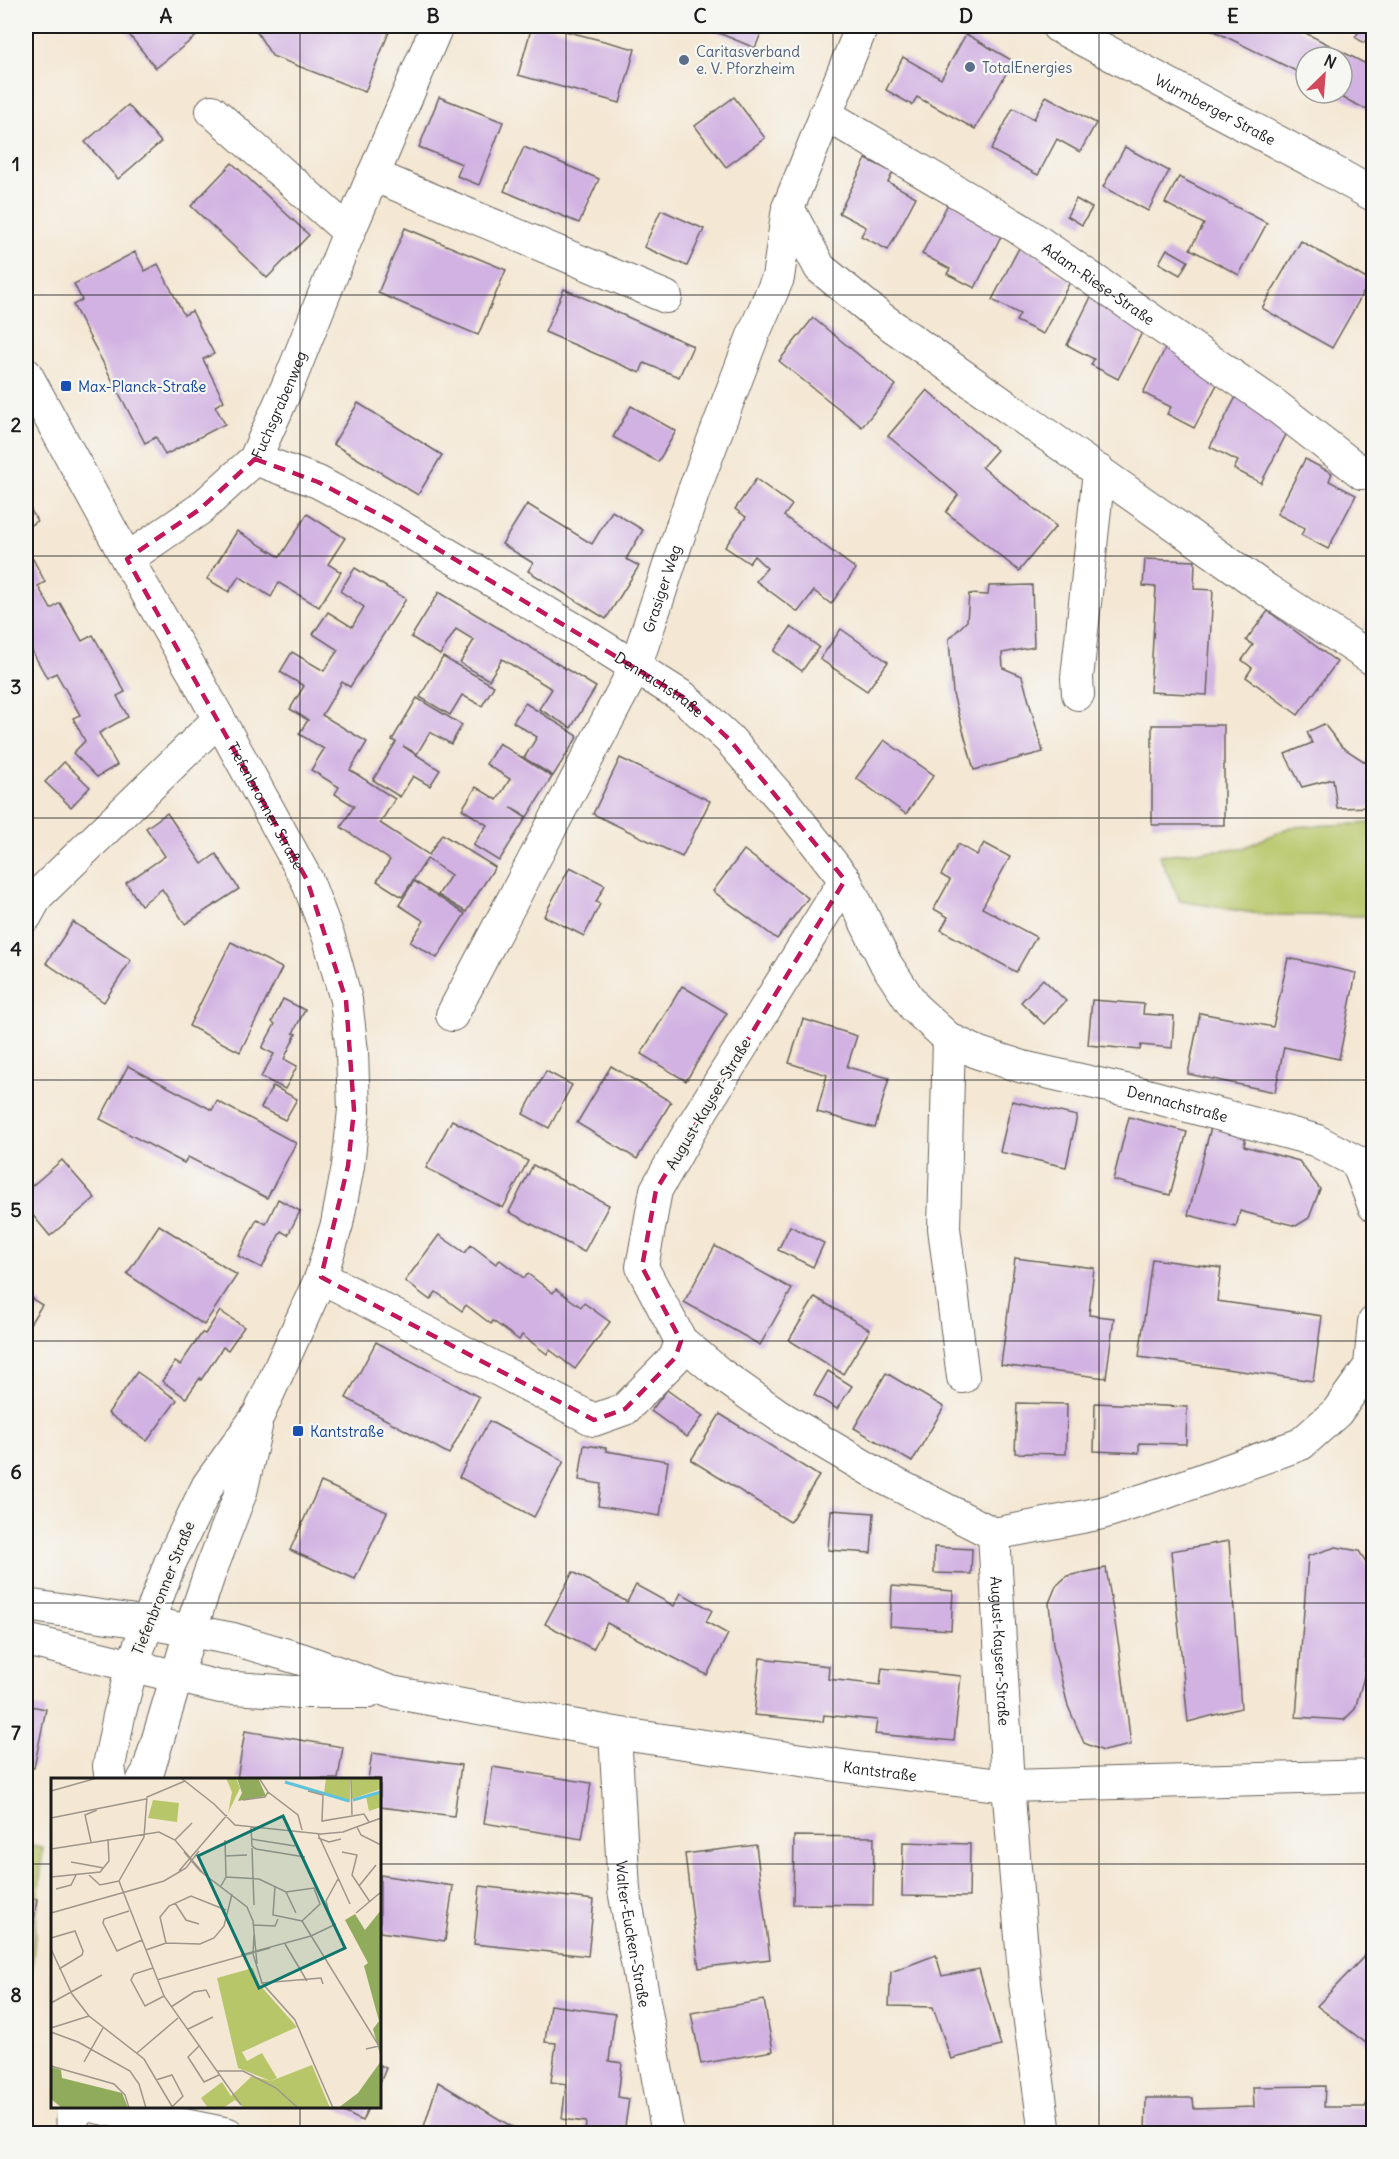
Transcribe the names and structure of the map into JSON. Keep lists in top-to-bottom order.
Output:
{
  "streets": {
    "main road": ["Wurmberger Straße"],
    "street": [
      "Adam-Riese-Straße",
      "Fuchsgrabenweg",
      "Grasiger Weg",
      "Dennachstraße",
      "Tiefenbronner Straße",
      "August-Kayser-Straße",
      "Kantstraße",
      "Walter-Eucken-Straße"
    ]
  },
  "crossings": [
    ["Fuchsgrabenweg", "Dennachstraße"],
    ["Fuchsgrabenweg", "Tiefenbronner Straße"],
    ["Grasiger Weg", "Dennachstraße"],
    ["Dennachstraße", "August-Kayser-Straße"],
    ["Tiefenbronner Straße", "Kantstraße"],
    ["August-Kayser-Straße", "Kantstraße"],
    ["Kantstraße", "Walter-Eucken-Straße"]
  ],
  "places": {
    "other": ["Caritasverband e. V. Pforzheim", "TotalEnergies"],
    "transit": ["Max-Planck-Straße", "Kantstraße"]
  },
  "north": "top right",
  "grid": {
    "columns": [
      "A",
      "B",
      "C",
      "D",
      "E"
    ],
    "rows": [
      "1",
      "2",
      "3",
      "4",
      "5",
      "6",
      "7",
      "8"
    ]
  }
}
